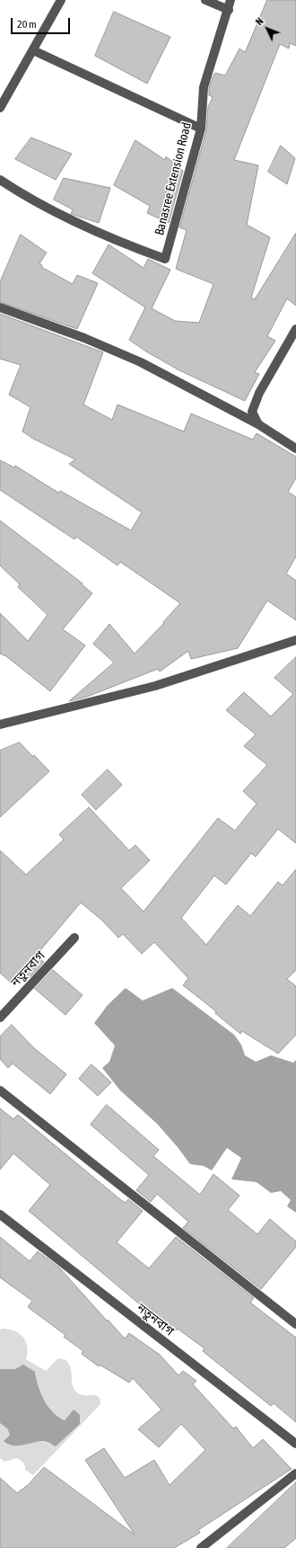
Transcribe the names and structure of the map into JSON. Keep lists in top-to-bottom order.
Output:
{
  "streets": {
    "street": ["Banasree Extension Road", "নতুনবাগ"]
  },
  "scale_bar": "20 m",
  "north": "top left"
}
